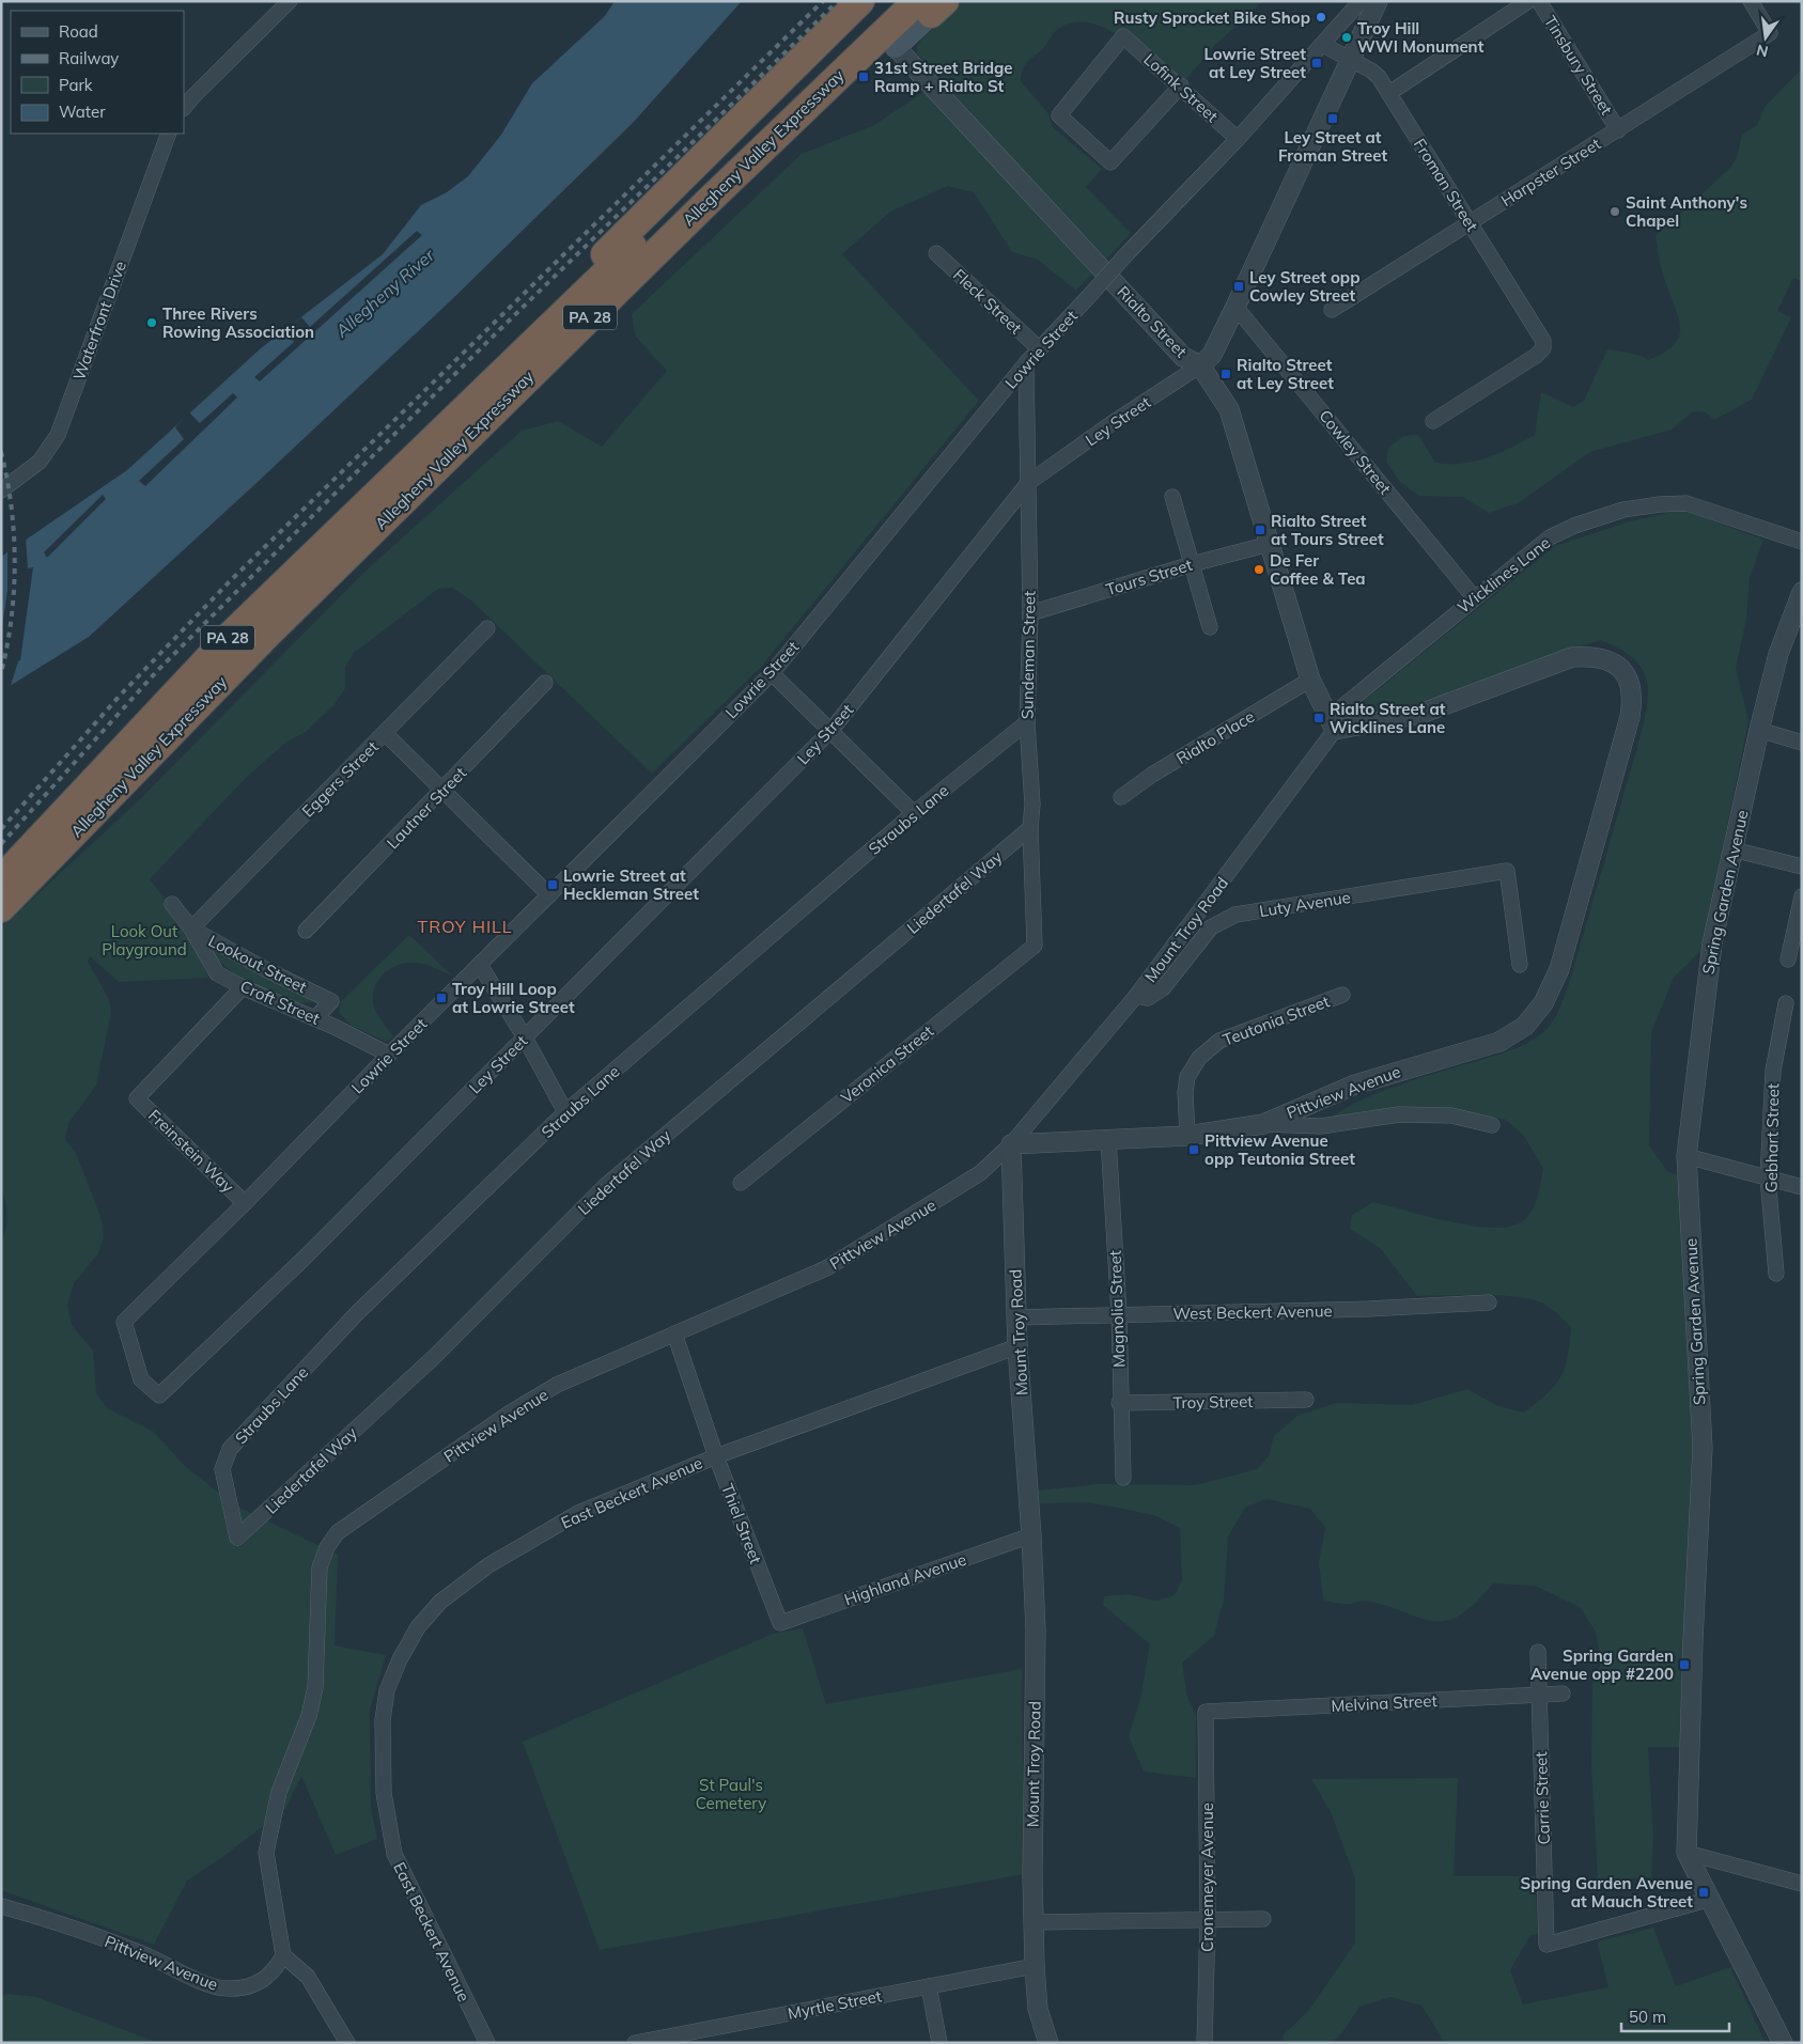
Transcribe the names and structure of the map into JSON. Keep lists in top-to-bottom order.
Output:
{
  "streets": {
    "highway": ["Allegheny Valley Expressway", "PA 28"],
    "street": [
      "Tinsbury Street",
      "Lofink Street",
      "Harpster Street",
      "Froman Street",
      "Fleck Street",
      "Waterfront Drive",
      "Rialto Street",
      "Lowrie Street",
      "Ley Street",
      "Cowley Street",
      "Wicklines Lane",
      "Tours Street",
      "Sundeman Street",
      "Rialto Place",
      "Eggers Street",
      "Lautner Street",
      "Straubs Lane",
      "Liedertafel Way",
      "Spring Garden Avenue",
      "Luty Avenue",
      "Mount Troy Road",
      "Lookout Street",
      "Croft Street",
      "Teutonia Street",
      "Veronica Street",
      "Pittview Avenue",
      "Gebhart Street",
      "Freinstein Way",
      "Magnolia Street",
      "West Beckert Avenue",
      "Troy Street",
      "East Beckert Avenue",
      "Thiel Street",
      "Highland Avenue",
      "Melvina Street",
      "Carrie Street",
      "Cronemeyer Avenue",
      "Myrtle Street"
    ]
  },
  "crossings": [
    ["Tinsbury Street", "Harpster Street"],
    ["Lofink Street", "Lowrie Street"],
    ["Harpster Street", "Froman Street"],
    ["Froman Street", "Lowrie Street"],
    ["Froman Street", "Ley Street"],
    ["Fleck Street", "Lowrie Street"],
    ["Rialto Street", "Ley Street"],
    ["Rialto Street", "Wicklines Lane"],
    ["Rialto Street", "Tours Street"],
    ["Rialto Street", "Rialto Place"],
    ["Rialto Street", "Mount Troy Road"],
    ["Rialto Street", "Pittview Avenue"],
    ["Lowrie Street", "Ley Street"],
    ["Lowrie Street", "Sundeman Street"],
    ["Lowrie Street", "Croft Street"],
    ["Lowrie Street", "Freinstein Way"],
    ["Ley Street", "Cowley Street"],
    ["Ley Street", "Sundeman Street"],
    ["Cowley Street", "Wicklines Lane"],
    ["Wicklines Lane", "Mount Troy Road"],
    ["Wicklines Lane", "Pittview Avenue"],
    ["Tours Street", "Sundeman Street"],
    ["Sundeman Street", "Straubs Lane"],
    ["Sundeman Street", "Liedertafel Way"],
    ["Sundeman Street", "Veronica Street"],
    ["Eggers Street", "Lookout Street"],
    ["Eggers Street", "Croft Street"],
    ["Straubs Lane", "Liedertafel Way"],
    ["Spring Garden Avenue", "Carrie Street"],
    ["Luty Avenue", "Mount Troy Road"],
    ["Mount Troy Road", "Pittview Avenue"],
    ["Mount Troy Road", "West Beckert Avenue"],
    ["Mount Troy Road", "East Beckert Avenue"],
    ["Mount Troy Road", "Highland Avenue"],
    ["Mount Troy Road", "Myrtle Street"],
    ["Lookout Street", "Croft Street"],
    ["Croft Street", "Freinstein Way"],
    ["Teutonia Street", "Pittview Avenue"],
    ["Pittview Avenue", "Magnolia Street"],
    ["Pittview Avenue", "Thiel Street"],
    ["Magnolia Street", "West Beckert Avenue"],
    ["Magnolia Street", "Troy Street"],
    ["East Beckert Avenue", "Thiel Street"],
    ["Thiel Street", "Highland Avenue"],
    ["Melvina Street", "Carrie Street"],
    ["Melvina Street", "Cronemeyer Avenue"]
  ],
  "districts": ["TROY HILL"],
  "water": ["Allegheny River"],
  "parks": ["Look Out Playground", "St Paul's Cemetery"],
  "places": {
    "other": [
      "Rusty Sprocket Bike Shop",
      "Troy Hill WWI Monument",
      "Saint Anthony's Chapel",
      "Three Rivers Rowing Association",
      "De Fer Coffee & Tea"
    ],
    "transit": [
      "Lowrie Street at Ley Street",
      "31st Street Bridge Ramp + Rialto St",
      "Ley Street at Froman Street",
      "Ley Street opp Cowley Street",
      "Rialto Street at Ley Street",
      "Rialto Street at Tours Street",
      "Rialto Street at Wicklines Lane",
      "Lowrie Street at Heckleman Street",
      "Troy Hill Loop at Lowrie Street",
      "Pittview Avenue opp Teutonia Street",
      "Spring Garden Avenue opp #2200",
      "Spring Garden Avenue at Mauch Street"
    ]
  },
  "legend": [
    "Road",
    "Railway",
    "Park",
    "Water"
  ],
  "scale_bar": "50 m",
  "north": "bottom"
}
